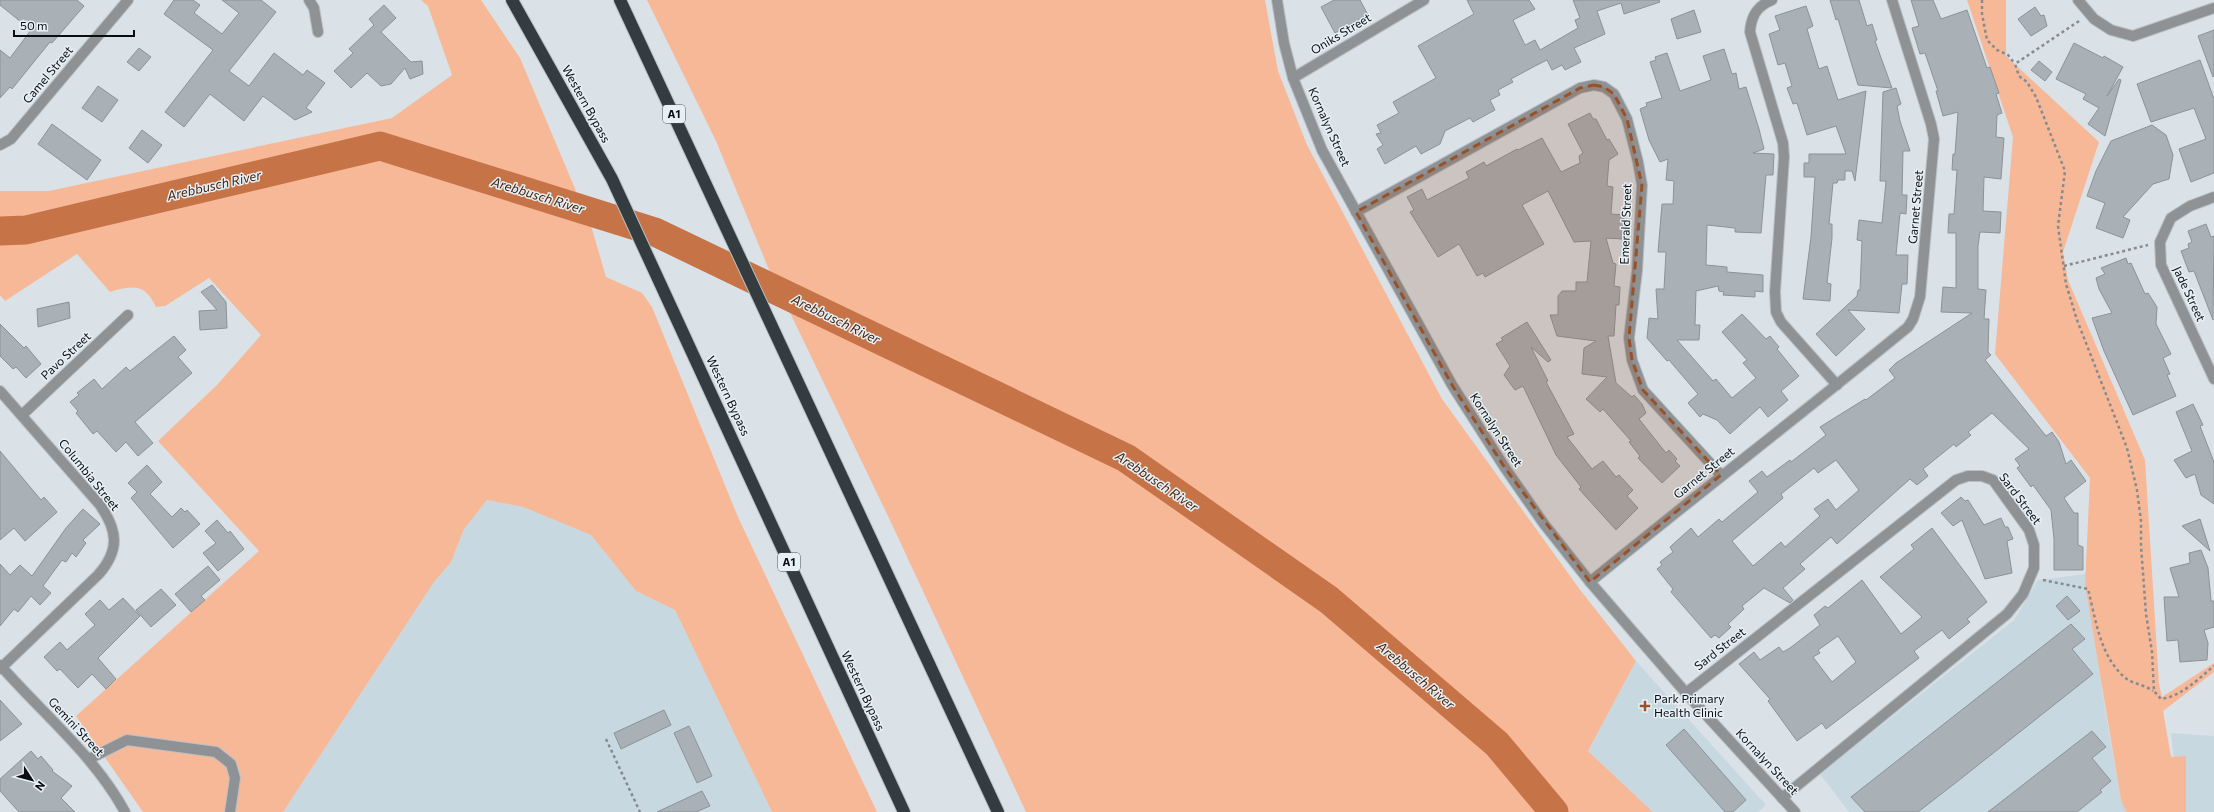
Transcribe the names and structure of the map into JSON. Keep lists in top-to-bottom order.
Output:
{
  "streets": {
    "highway": ["Western Bypass", "A1"],
    "street": [
      "Oniks Street",
      "Camel Street",
      "Kornalyn Street",
      "Garnet Street",
      "Emerald Street",
      "Jade Street",
      "Pavo Street",
      "Columbia Street",
      "Sard Street",
      "Gemini Street"
    ]
  },
  "crossings": [
    ["Oniks Street", "Kornalyn Street"],
    ["Kornalyn Street", "Garnet Street"],
    ["Kornalyn Street", "Emerald Street"],
    ["Kornalyn Street", "Sard Street"],
    ["Garnet Street", "Emerald Street"],
    ["Pavo Street", "Columbia Street"],
    ["Columbia Street", "Gemini Street"]
  ],
  "water": ["Arebbusch River"],
  "places": {
    "health": ["Park Primary Health Clinic"]
  },
  "scale_bar": "50 m",
  "north": "bottom right"
}
